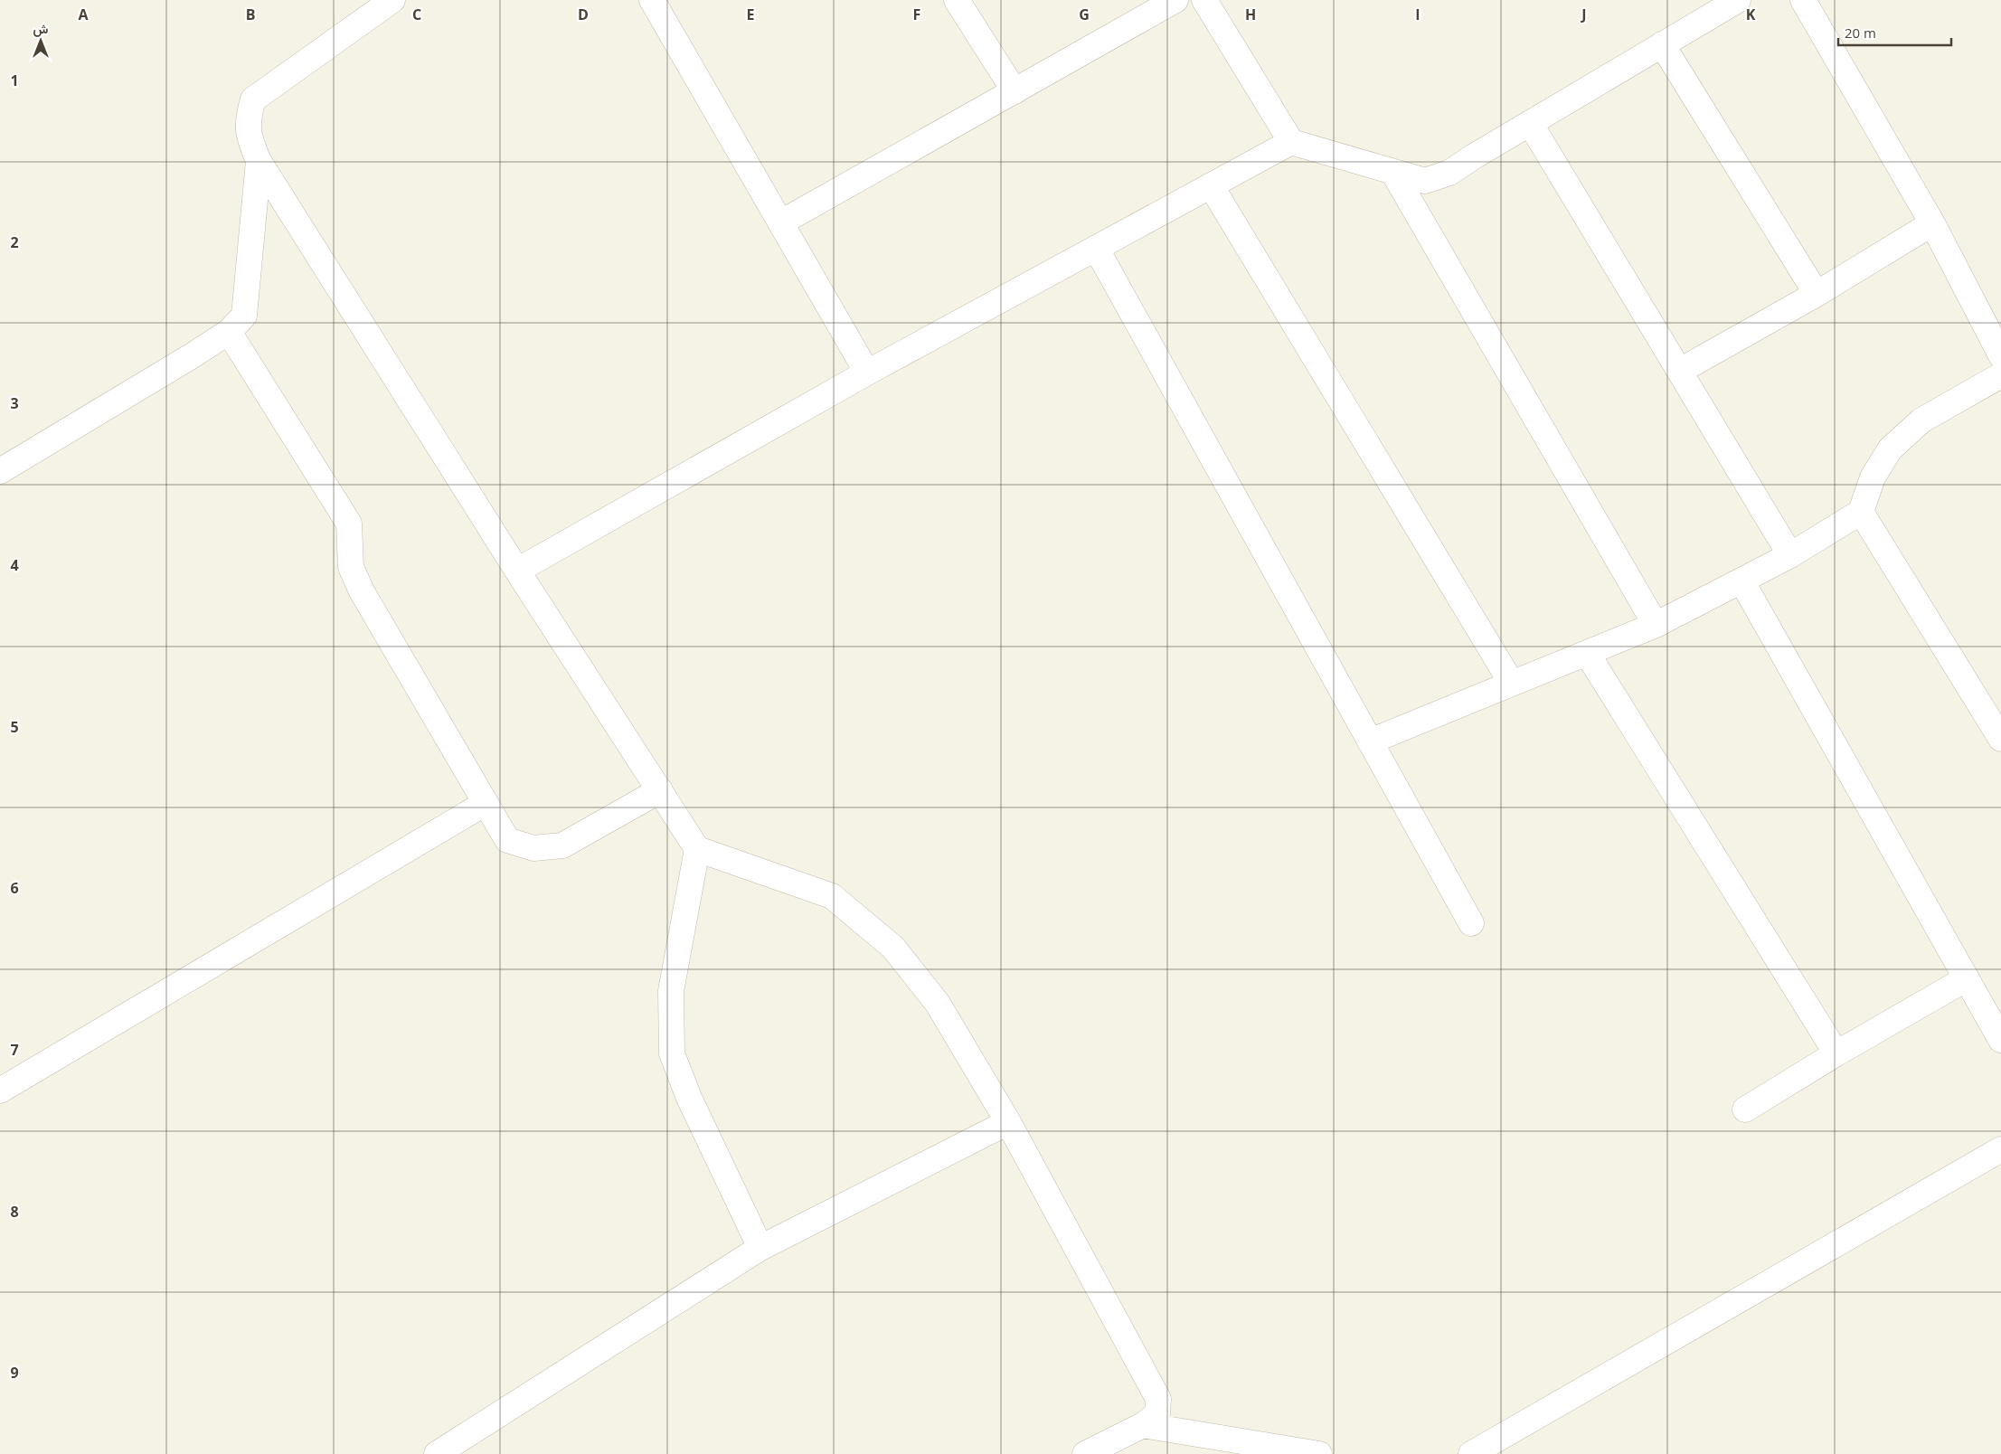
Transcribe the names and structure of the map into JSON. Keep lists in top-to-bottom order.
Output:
{
  "scale_bar": "20 m",
  "north": "top",
  "grid": {
    "columns": [
      "A",
      "B",
      "C",
      "D",
      "E",
      "F",
      "G",
      "H",
      "I",
      "J",
      "K"
    ],
    "rows": [
      "1",
      "2",
      "3",
      "4",
      "5",
      "6",
      "7",
      "8",
      "9"
    ]
  }
}
